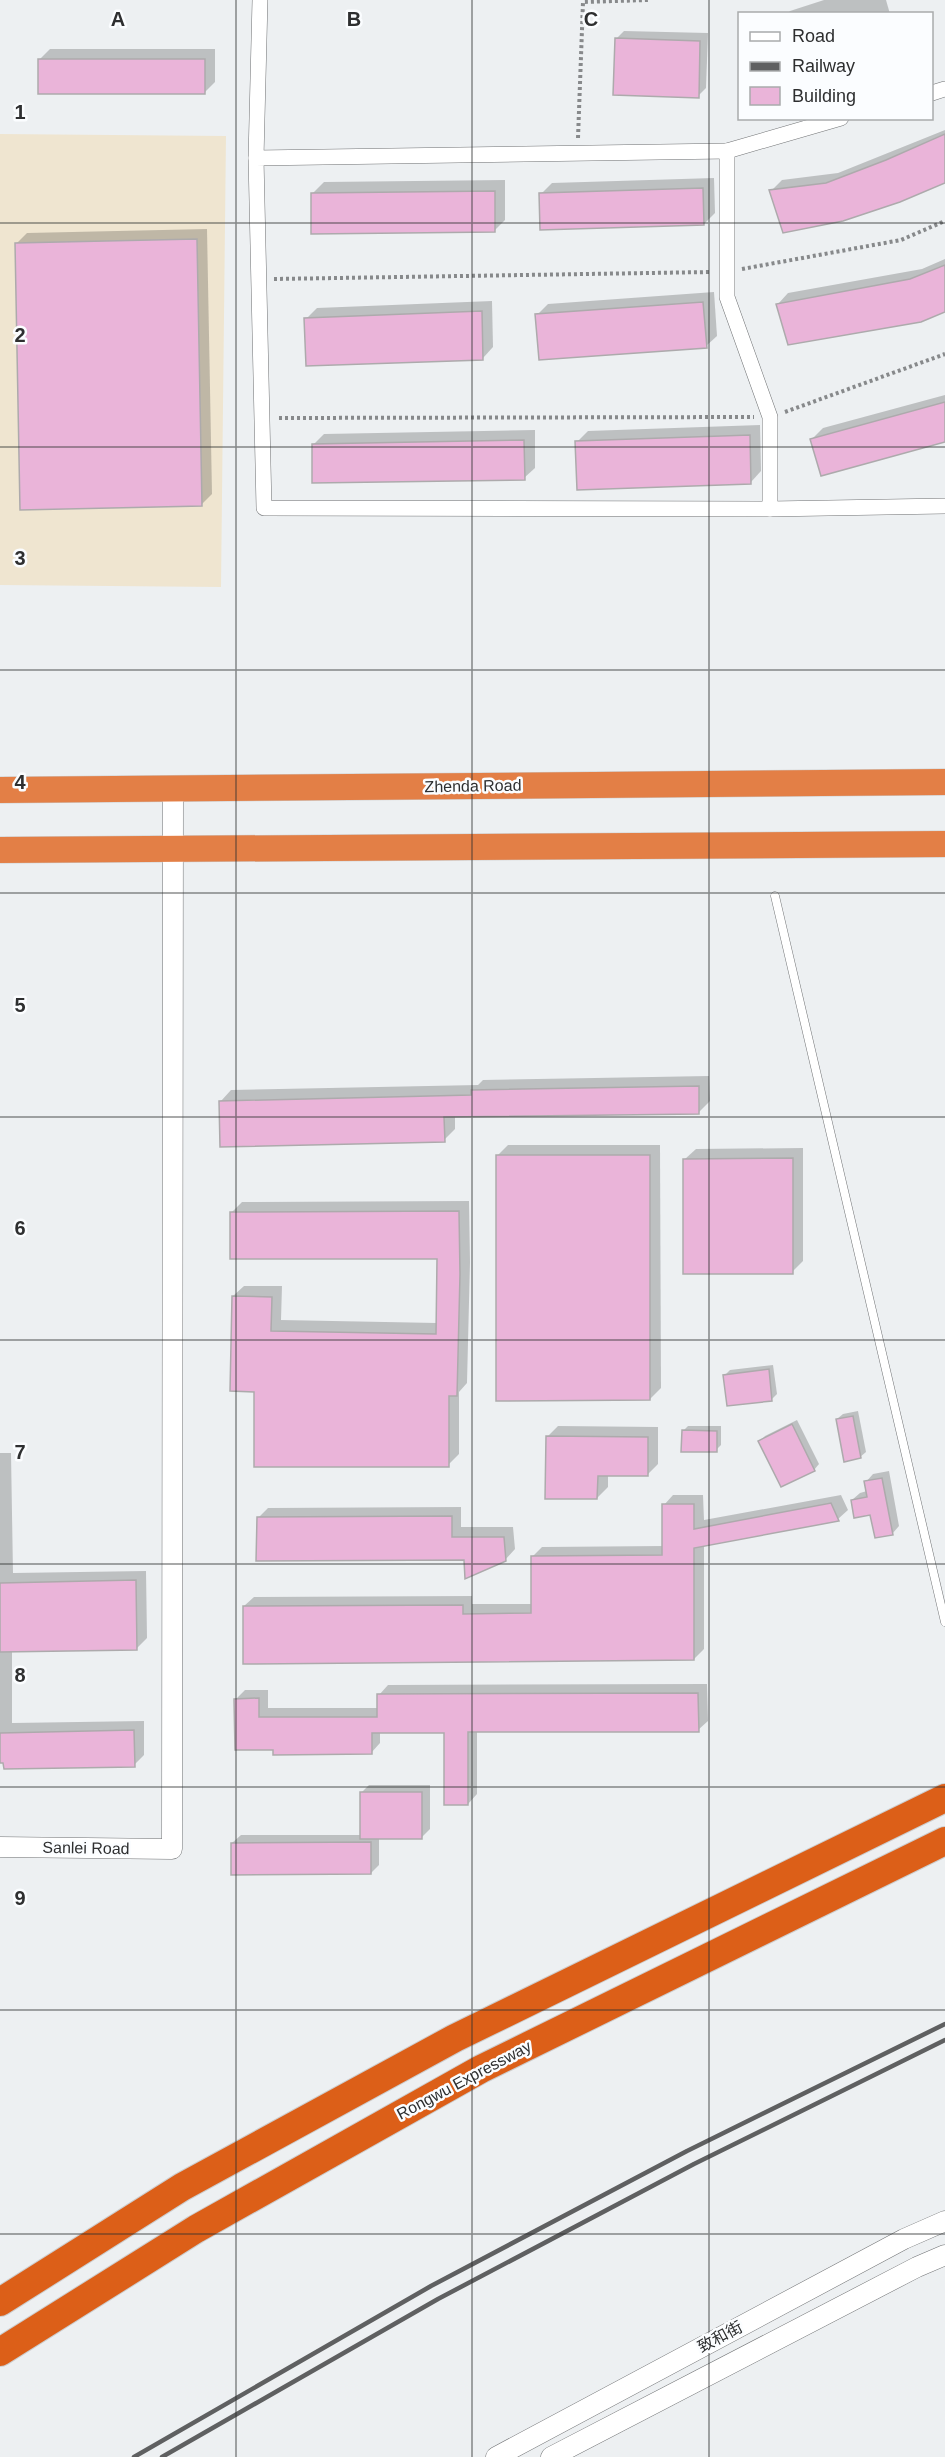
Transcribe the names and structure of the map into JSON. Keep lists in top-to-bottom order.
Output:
{
  "streets": {
    "highway": ["Zhenda Road", "Rongwu Expressway"],
    "street": ["Sanlei Road", "致和街"]
  },
  "legend": ["Road", "Railway", "Building"],
  "grid": {
    "columns": ["A", "B", "C"],
    "rows": [
      "1",
      "2",
      "3",
      "4",
      "5",
      "6",
      "7",
      "8",
      "9"
    ]
  }
}
